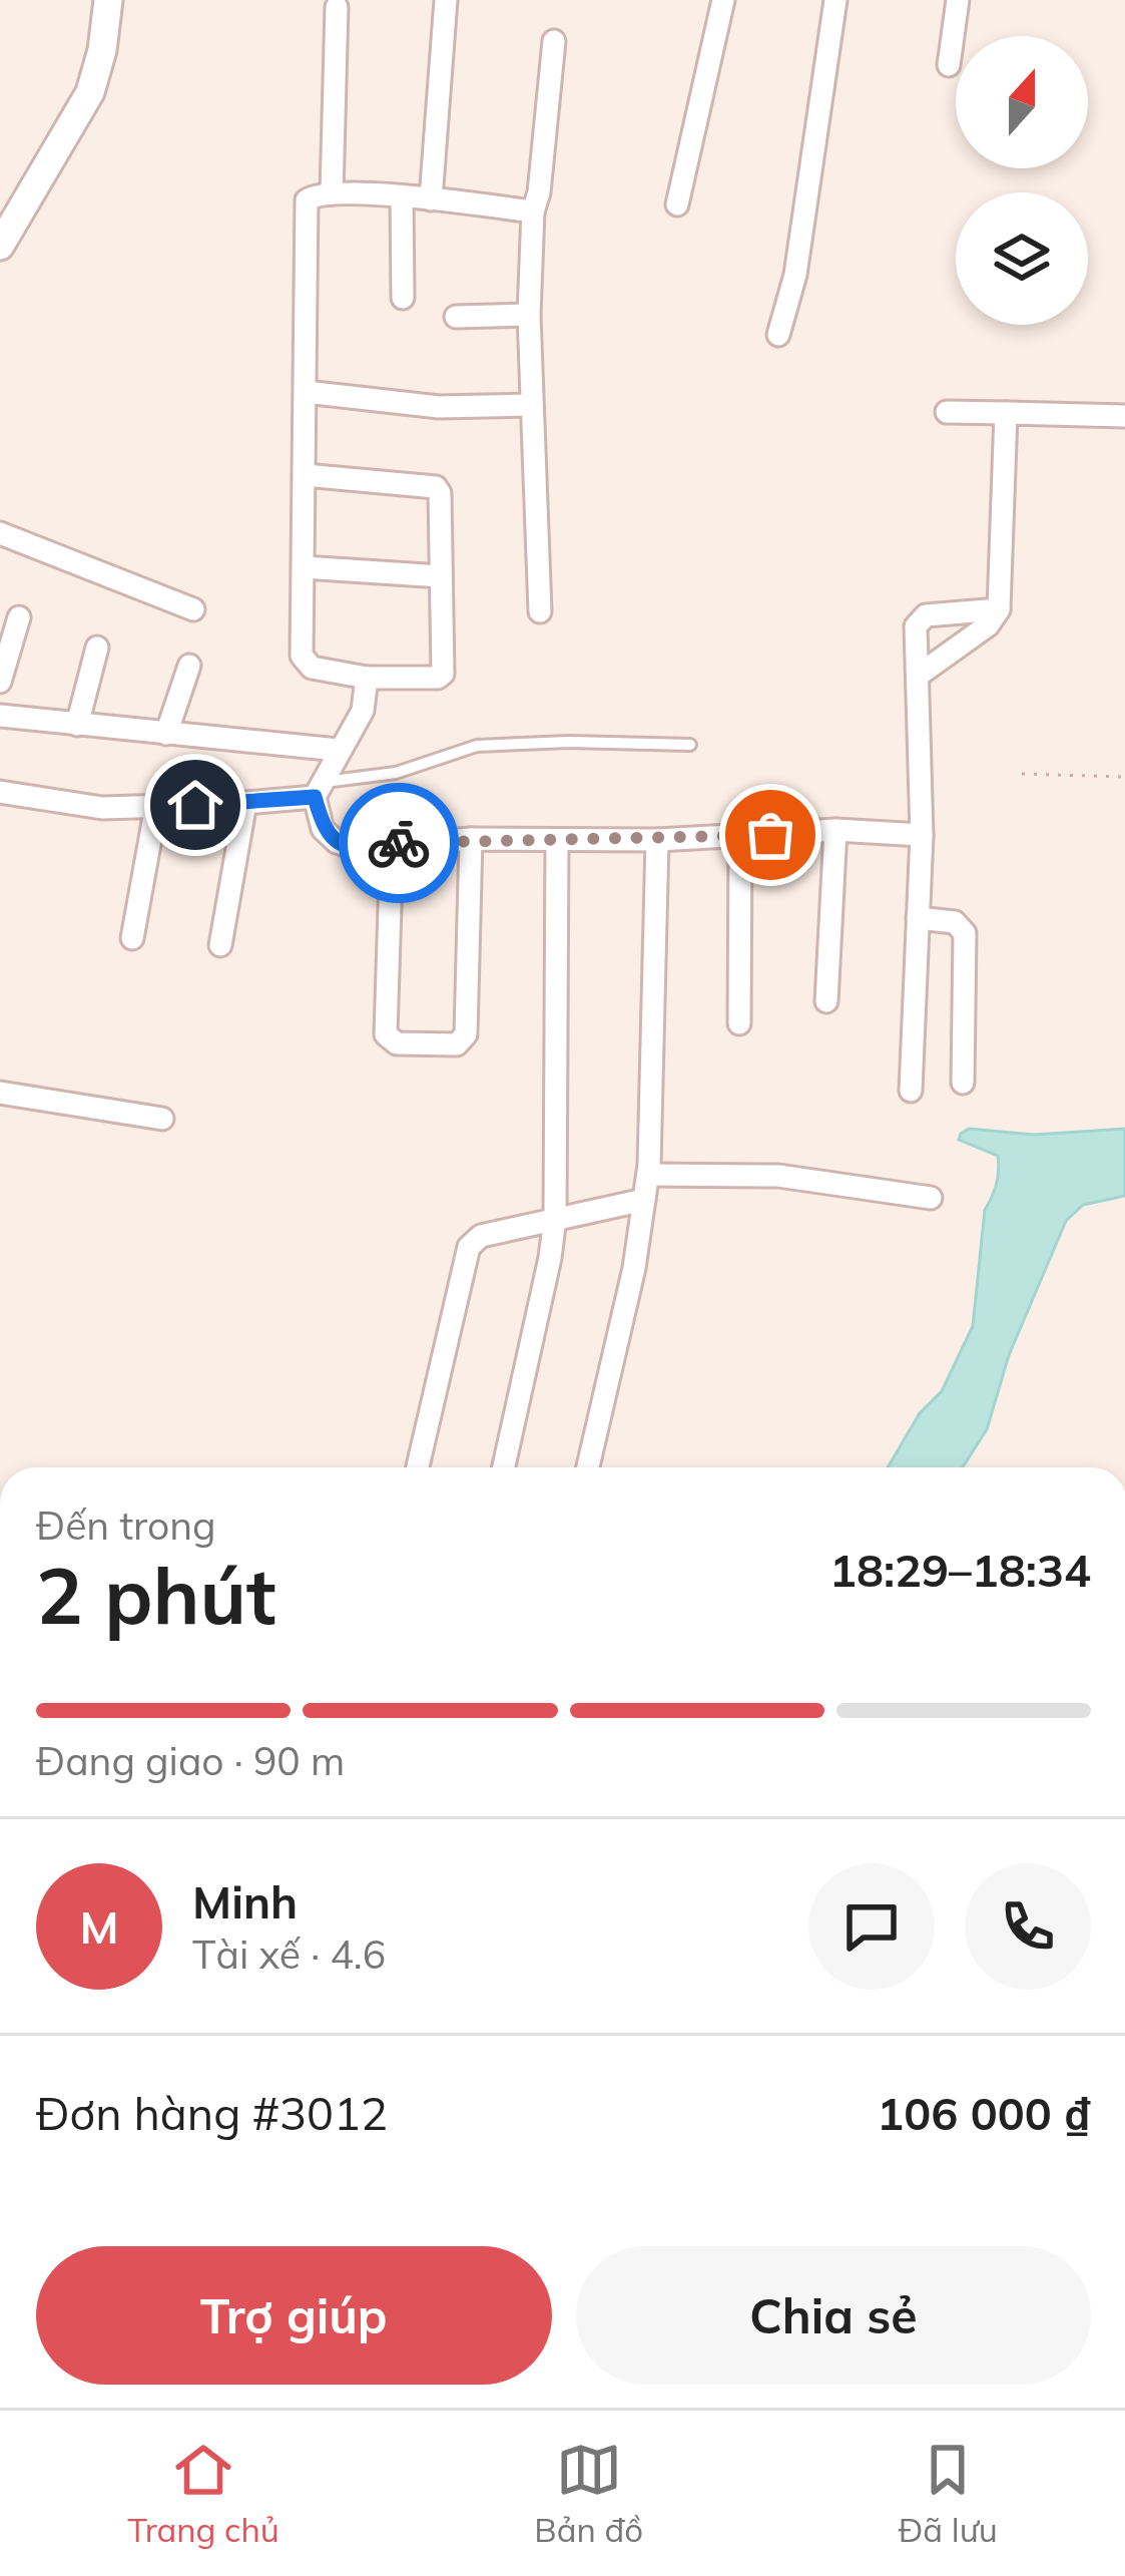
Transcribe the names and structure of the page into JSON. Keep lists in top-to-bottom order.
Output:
{
  "north": "top",
  "page": {
    "heading": ["2 phút", "Đến trong", "18:29–18:34"],
    "panel": [
      "Minh",
      "Tài xế · 4.6",
      "Đơn hàng #3012",
      "106 000 ₫"
    ],
    "bar": "Đang giao · 90 m",
    "round": "M",
    "buttons": ["Trợ giúp", "Chia sẻ"],
    "tabs": ["Trang chủ", "Bản đồ", "Đã lưu"]
  }
}
